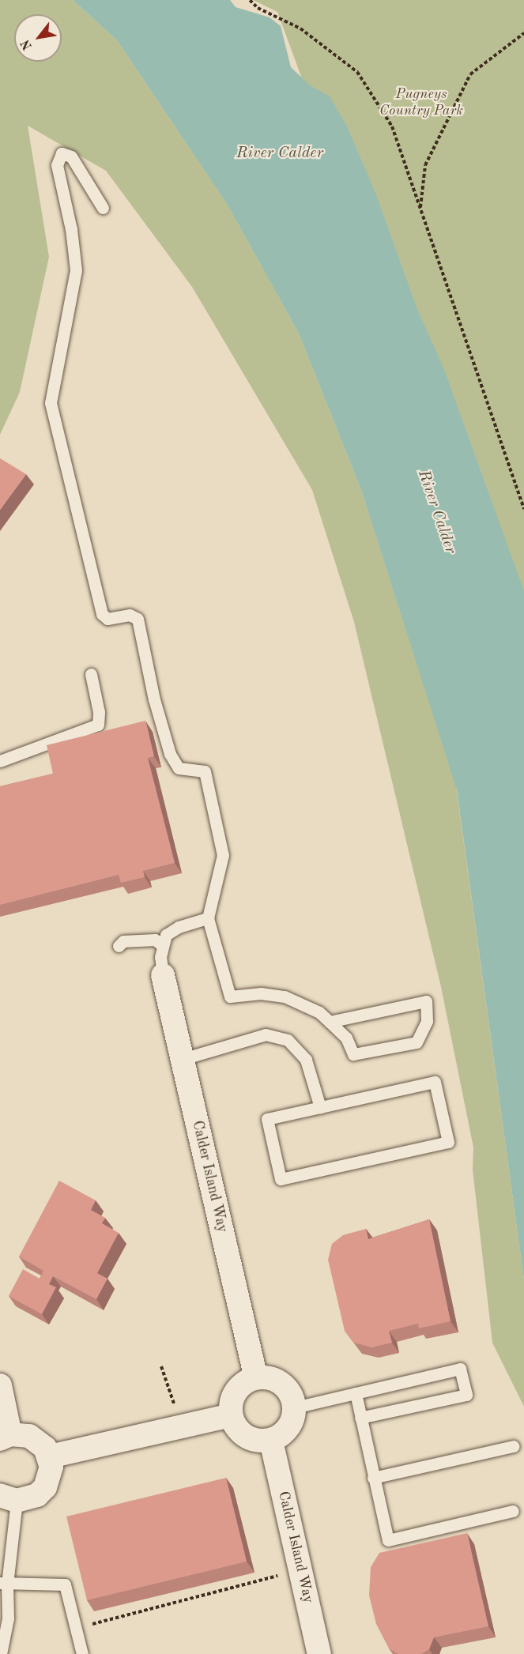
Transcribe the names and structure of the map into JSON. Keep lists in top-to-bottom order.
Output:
{
  "streets": {
    "street": ["Calder Island Way"]
  },
  "water": ["River Calder"],
  "parks": ["Pugneys Country Park"],
  "north": "bottom left"
}
